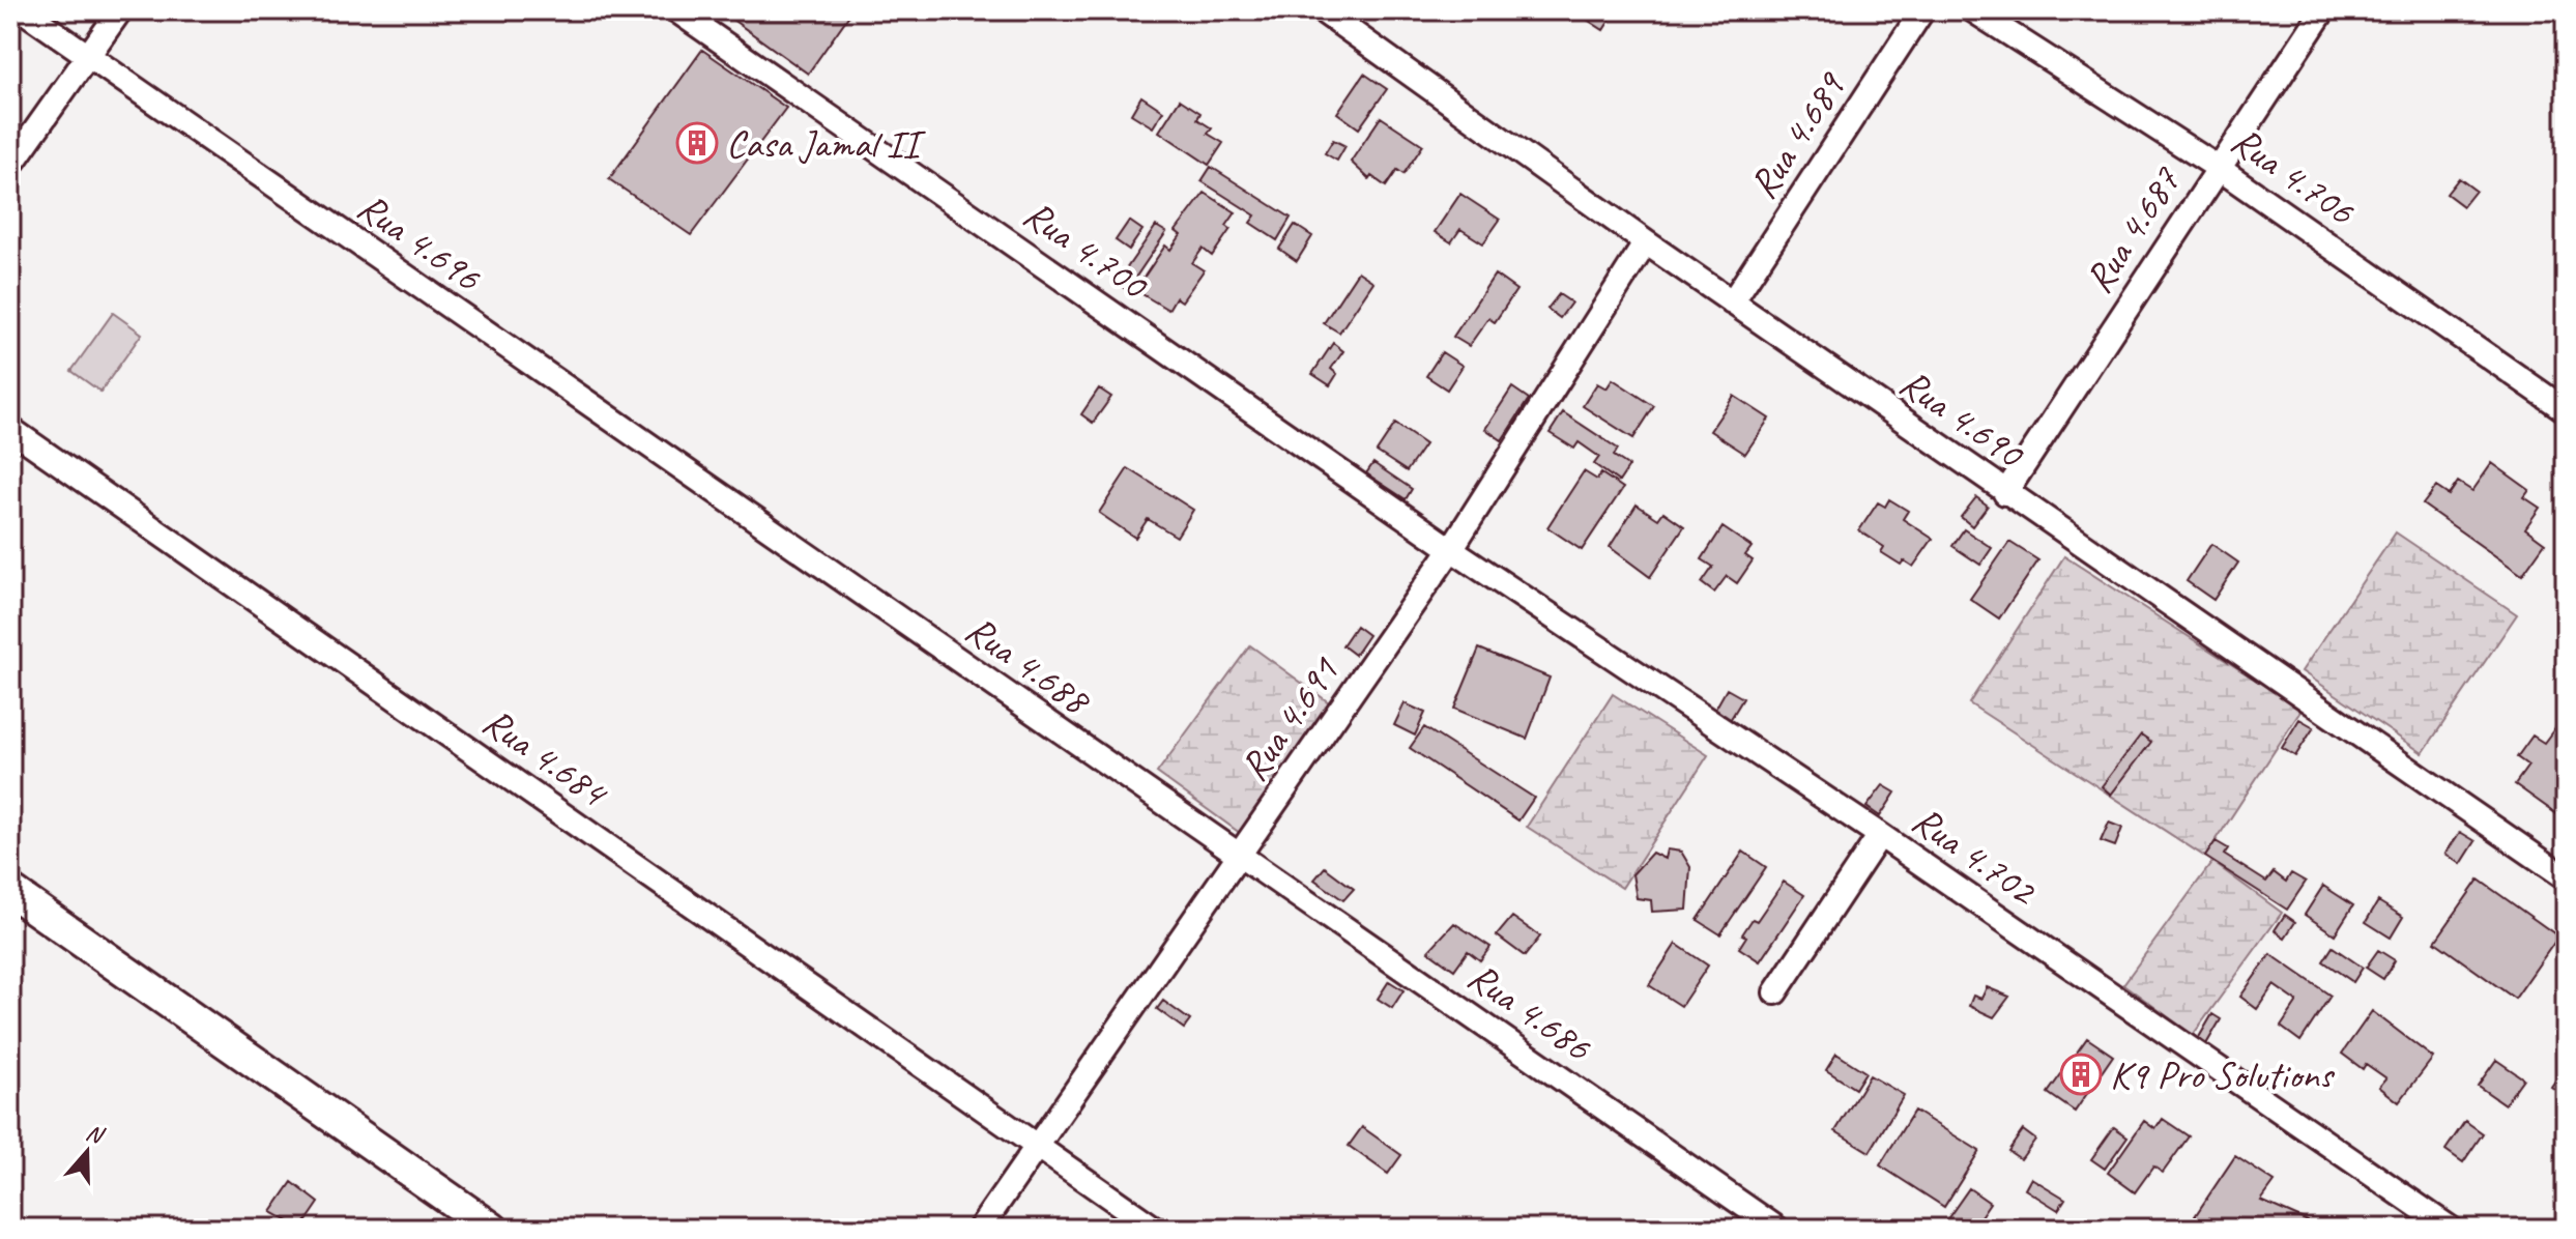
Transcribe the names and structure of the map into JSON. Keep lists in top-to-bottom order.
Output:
{
  "streets": {
    "street": [
      "Rua 4.689",
      "Rua 4.706",
      "Rua 4.687",
      "Rua 4.696",
      "Rua 4.700",
      "Rua 4.690",
      "Rua 4.688",
      "Rua 4.691",
      "Rua 4.684",
      "Rua 4.702",
      "Rua 4.686"
    ]
  },
  "crossings": [
    ["Rua 4.689", "Rua 4.690"],
    ["Rua 4.706", "Rua 4.687"],
    ["Rua 4.687", "Rua 4.690"],
    ["Rua 4.696", "Rua 4.688"],
    ["Rua 4.700", "Rua 4.691"],
    ["Rua 4.700", "Rua 4.702"],
    ["Rua 4.690", "Rua 4.691"],
    ["Rua 4.688", "Rua 4.691"],
    ["Rua 4.688", "Rua 4.686"],
    ["Rua 4.691", "Rua 4.684"],
    ["Rua 4.691", "Rua 4.702"],
    ["Rua 4.691", "Rua 4.686"]
  ],
  "places": {
    "building": ["Casa Jamal II", "K9 Pro Solutions"]
  },
  "north": "top"
}
